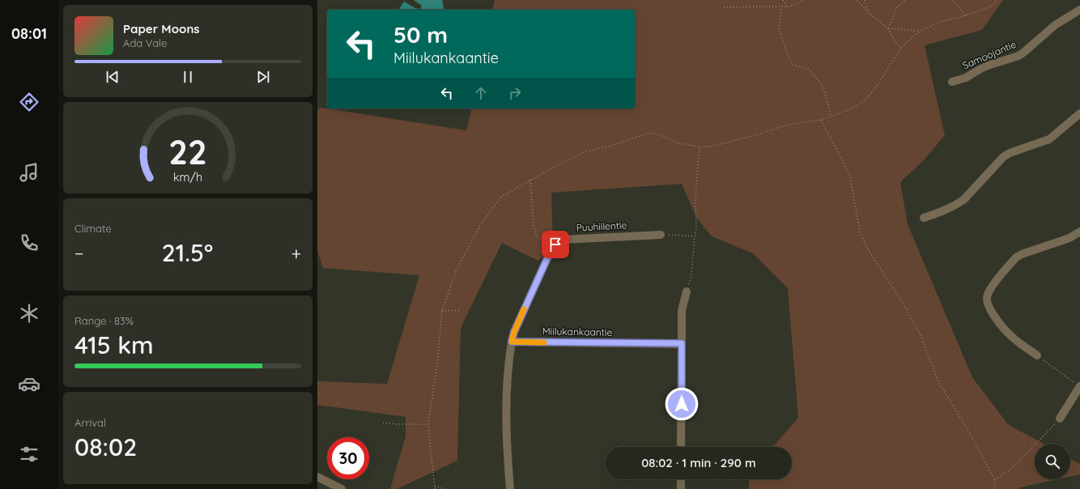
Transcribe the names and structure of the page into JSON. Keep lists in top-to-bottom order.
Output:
{
  "streets": {
    "street": ["Samoojantie", "Puuhiilentie", "Miilukankaantie"]
  },
  "crossings": [
    ["Puuhiilentie", "Miilukankaantie"]
  ],
  "page": {
    "tabs": "08:01",
    "turn": ["50 m", "Miilukankaantie"],
    "song": ["Paper Moons", "Ada Vale"],
    "tile": [
      "Climate",
      ["Range · 83%", "415 km"],
      ["Arrival", "08:02"]
    ],
    "heat": ["−", "21.5°", "+"],
    "limit": "30",
    "trip": "08:02 · 1 min · 290 m",
    "gauge": ["22", "km/h"]
  }
}
